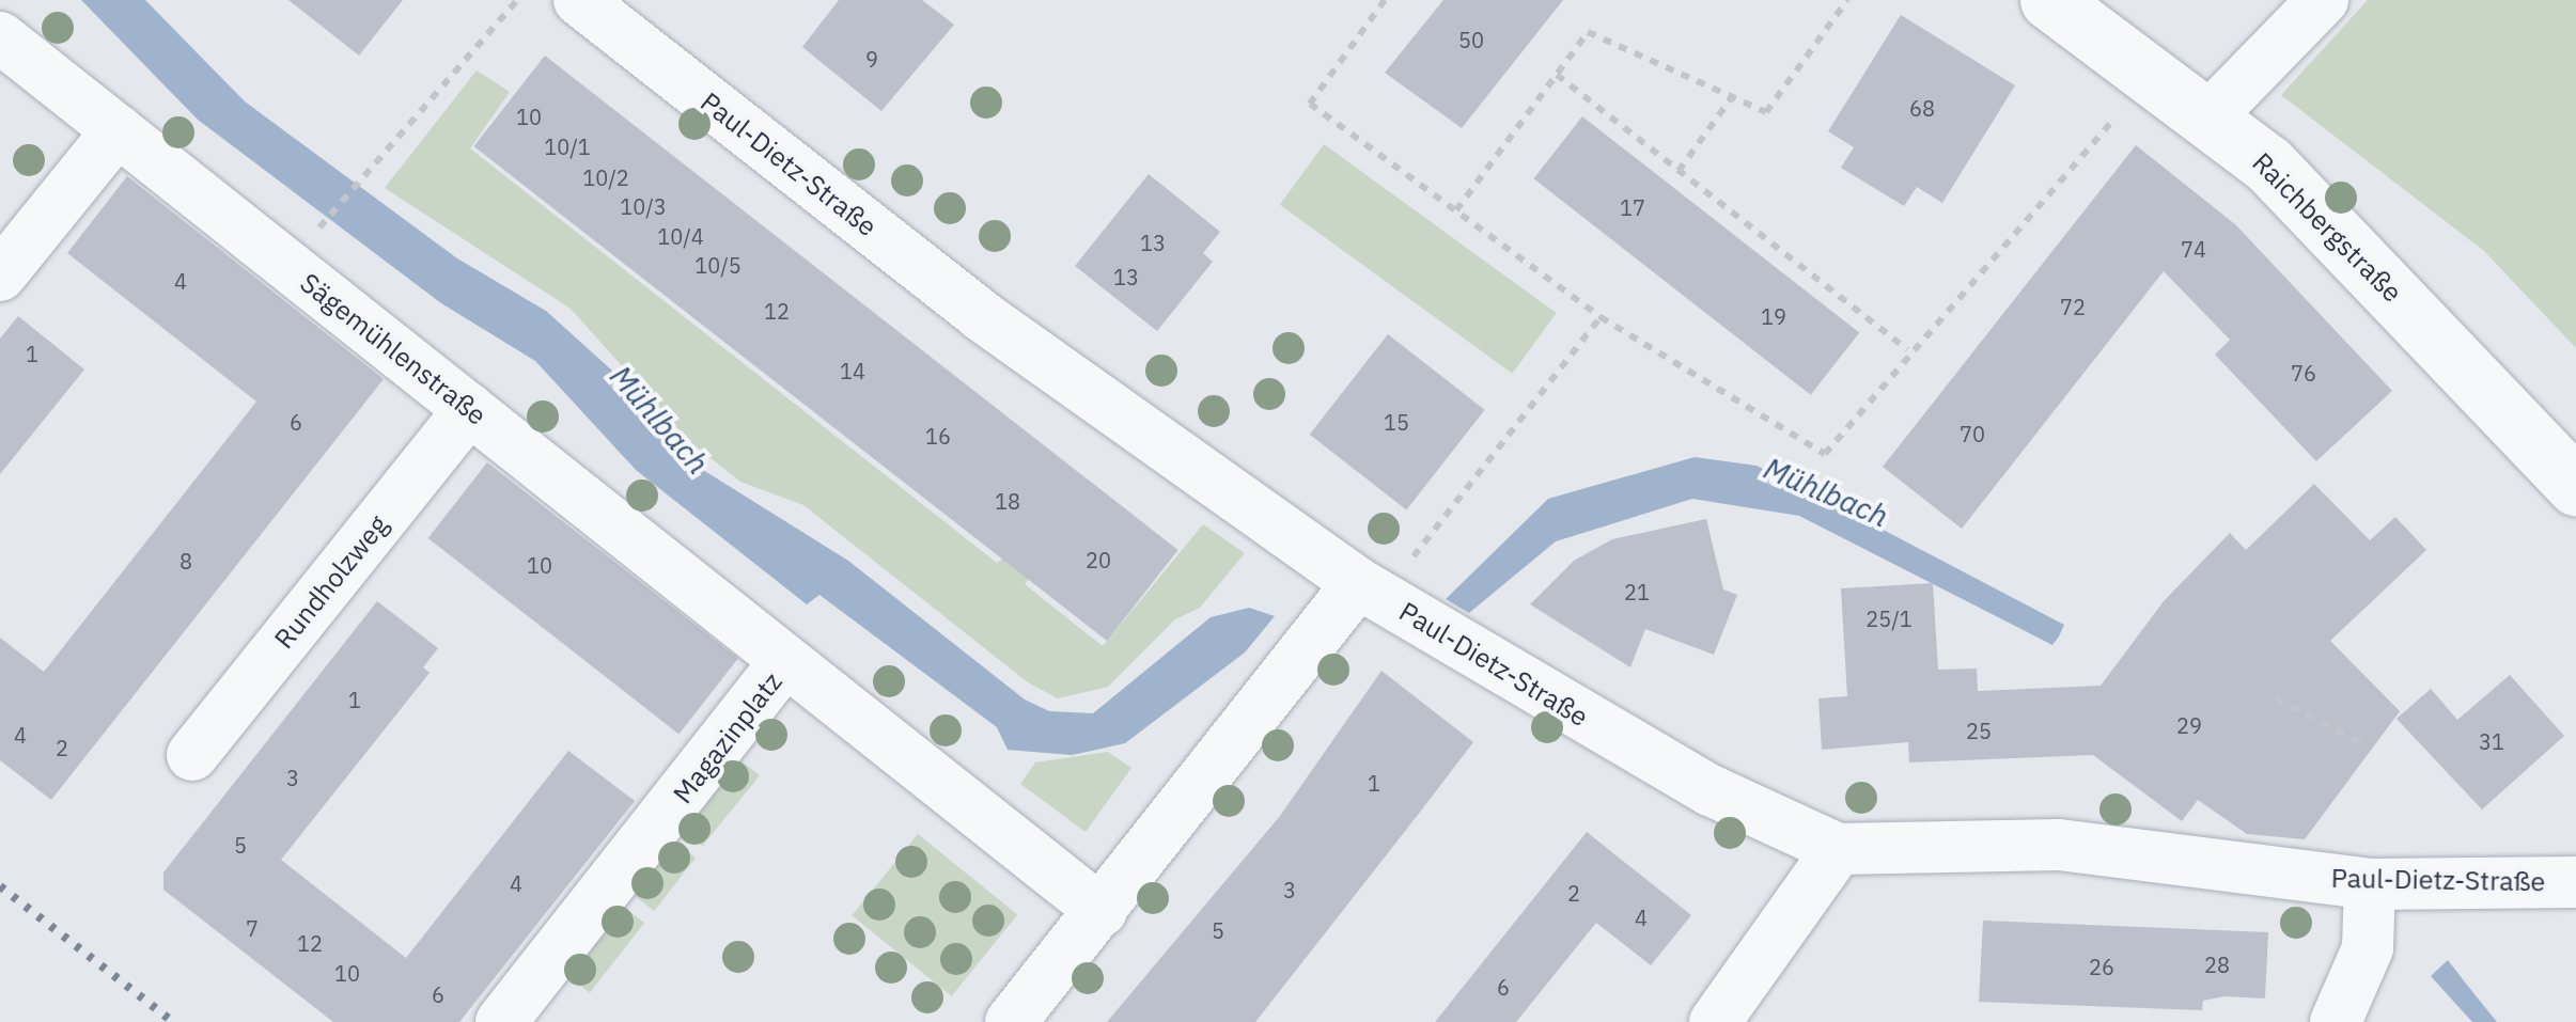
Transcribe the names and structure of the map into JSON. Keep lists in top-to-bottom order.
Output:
{
  "streets": {
    "street": [
      "Paul-Dietz-Straße",
      "Raichbergstraße",
      "Sägemühlenstraße",
      "Rundholzweg",
      "Magazinplatz"
    ]
  },
  "crossings": [
    ["Sägemühlenstraße", "Rundholzweg"],
    ["Sägemühlenstraße", "Magazinplatz"]
  ],
  "water": ["Mühlbach"],
  "house_numbers": [
    "50",
    "9",
    "68",
    "10",
    "10/1",
    "10/2",
    "10/3",
    "17",
    "10/4",
    "13",
    "74",
    "10/5",
    "13",
    "4",
    "72",
    "12",
    "19",
    "1",
    "14",
    "76",
    "6",
    "15",
    "70",
    "16",
    "18",
    "20",
    "8",
    "10",
    "21",
    "25/1",
    "1",
    "29",
    "25",
    "4",
    "31",
    "2",
    "3",
    "1",
    "5",
    "4",
    "3",
    "2",
    "4",
    "7",
    "5",
    "12",
    "28",
    "26",
    "10",
    "6",
    "6"
  ]
}
